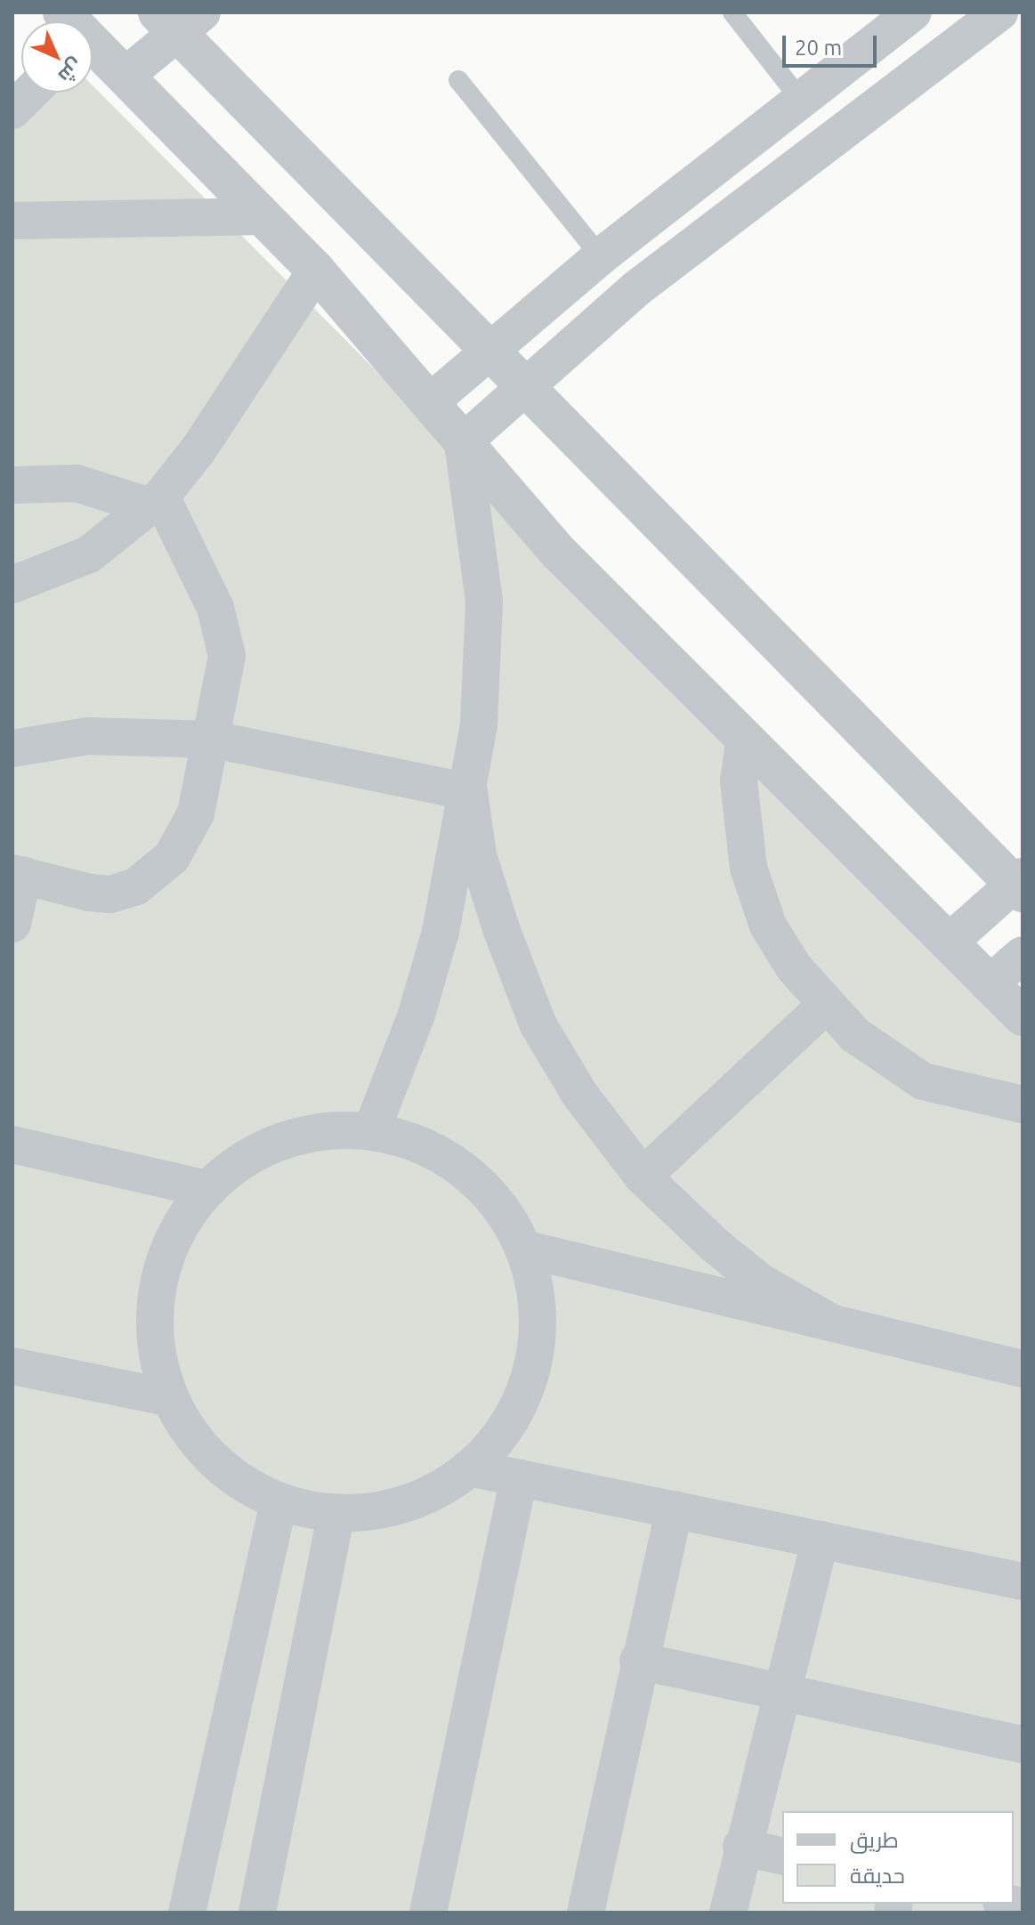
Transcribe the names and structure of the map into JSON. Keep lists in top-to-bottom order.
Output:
{
  "legend": ["طريق", "حديقة"],
  "scale_bar": "20 m",
  "north": "bottom right"
}
